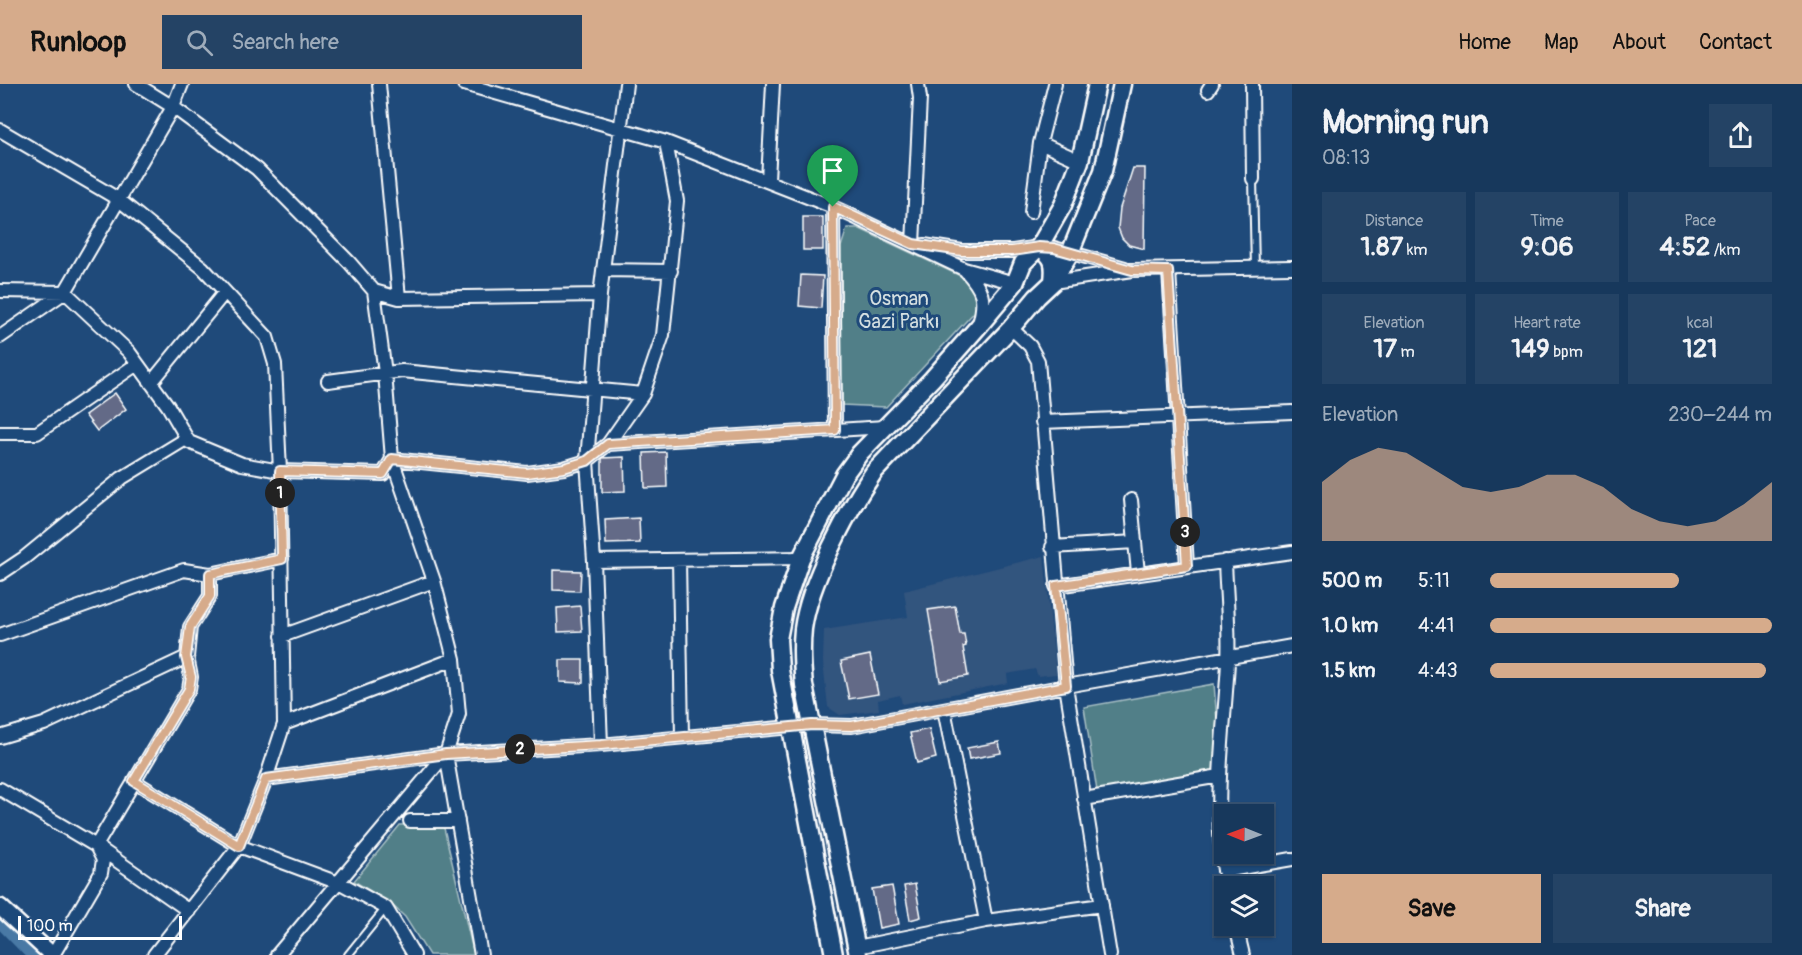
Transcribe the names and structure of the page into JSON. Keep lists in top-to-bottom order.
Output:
{
  "parks": ["Osman Gazi Parkı"],
  "scale_bar": "100 m",
  "north": "left",
  "page": {
    "header": "Runloop",
    "search": "Search here",
    "nav": [
      "Home",
      "Map",
      "About",
      "Contact"
    ],
    "heading": ["Morning run", "08:13"],
    "stats": [
      ["Distance", "1.87 km"],
      ["Time", "9:06"],
      ["Pace", "4:52 /km"],
      ["Elevation", "17 m"],
      ["Heart rate", "149 bpm"],
      ["kcal", "121"]
    ],
    "chart": ["Elevation", "230–244 m"],
    "pins": ["1", "3", "2"],
    "list": [
      {
        "name": "500 m",
        "note": "5:11"
      },
      {
        "name": "1.0 km",
        "note": "4:41"
      },
      {
        "name": "1.5 km",
        "note": "4:43"
      }
    ],
    "buttons": ["Save", "Share"],
    "scale": "100 m"
  }
}
